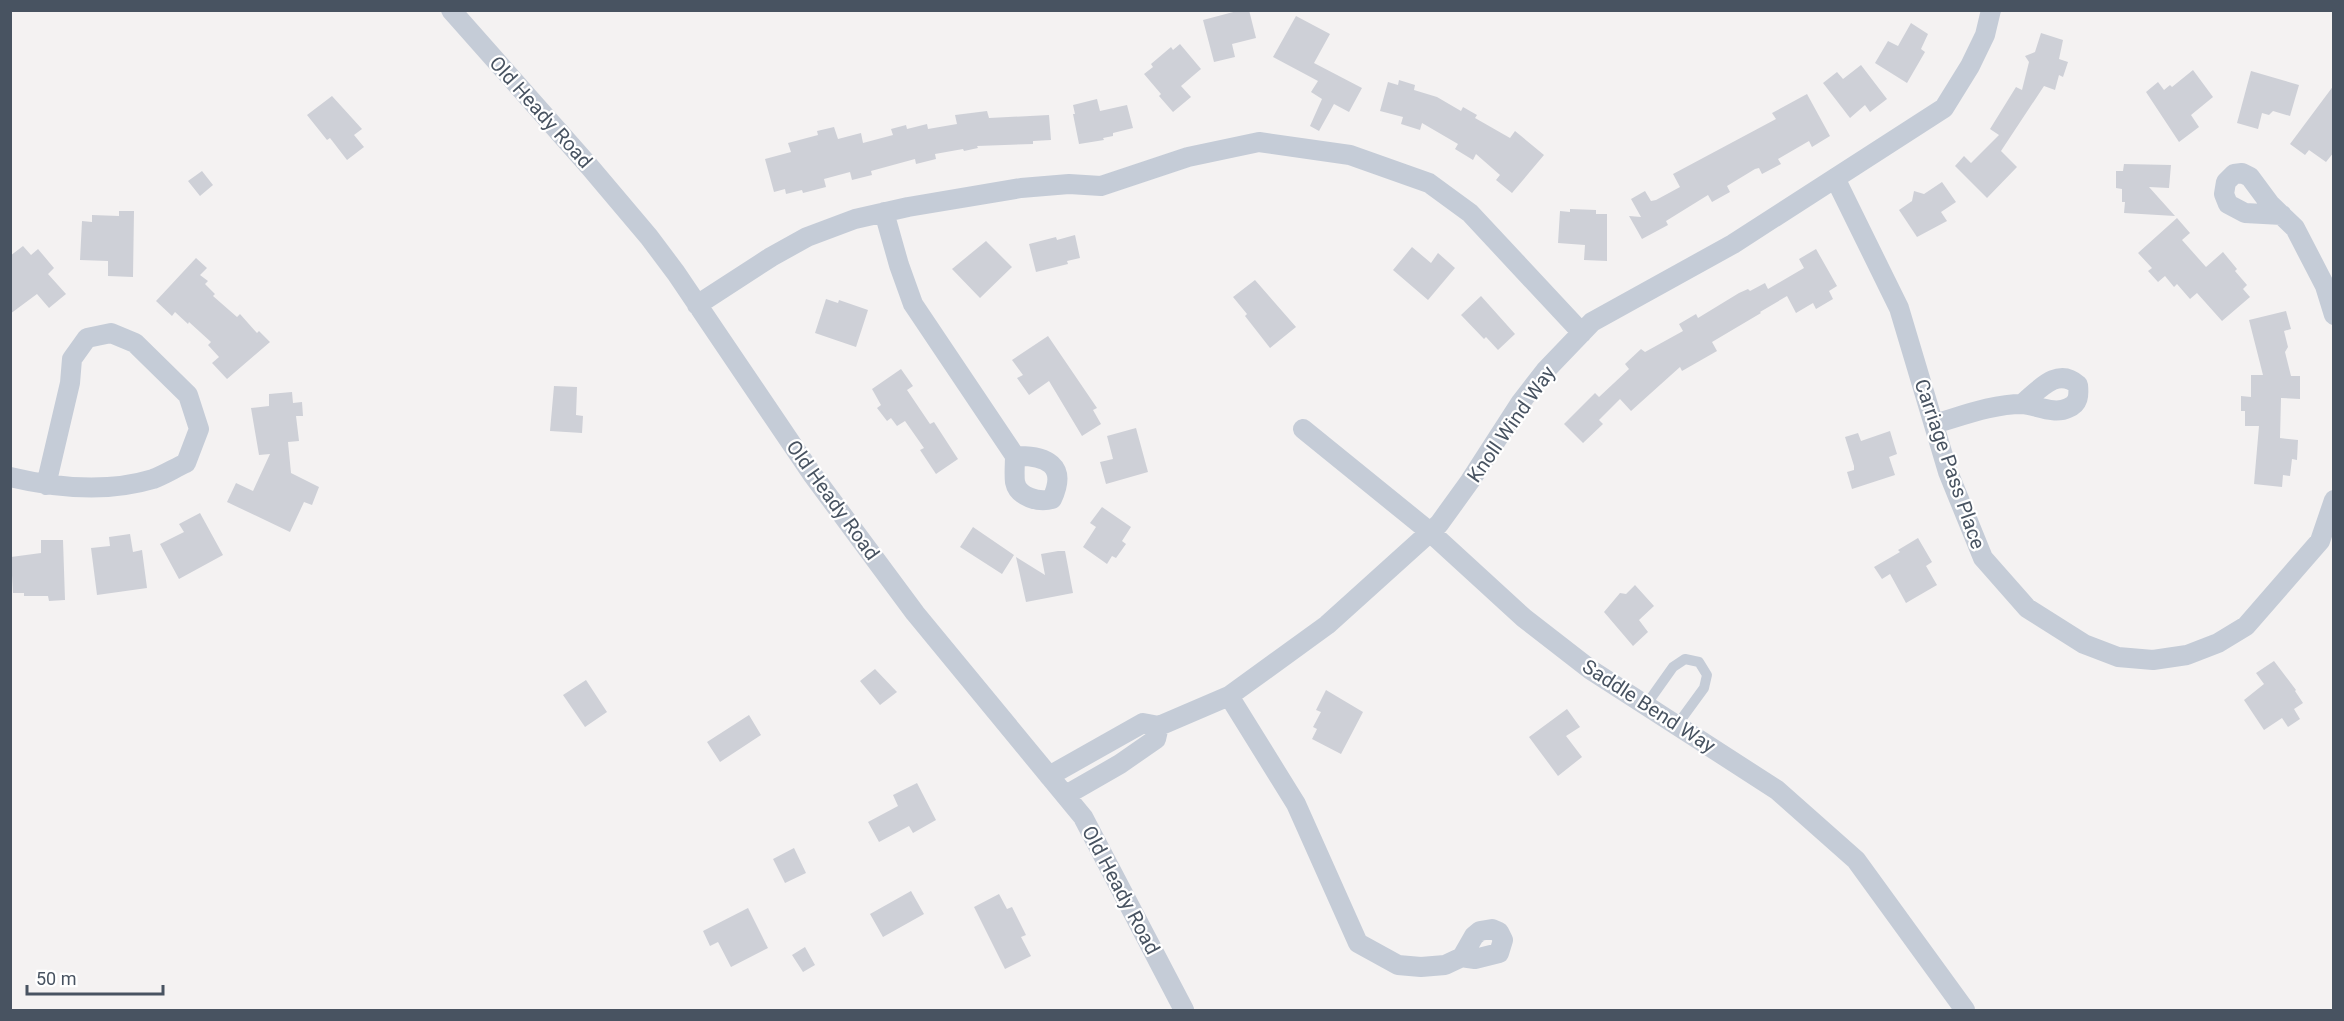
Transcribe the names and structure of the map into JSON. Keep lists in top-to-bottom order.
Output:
{
  "streets": {
    "street": [
      "Old Heady Road",
      "Knoll Wind Way",
      "Carriage Pass Place",
      "Saddle Bend Way"
    ]
  },
  "crossings": [
    ["Old Heady Road", "Knoll Wind Way"],
    ["Knoll Wind Way", "Carriage Pass Place"],
    ["Knoll Wind Way", "Saddle Bend Way"]
  ],
  "scale_bar": "50 m"
}
